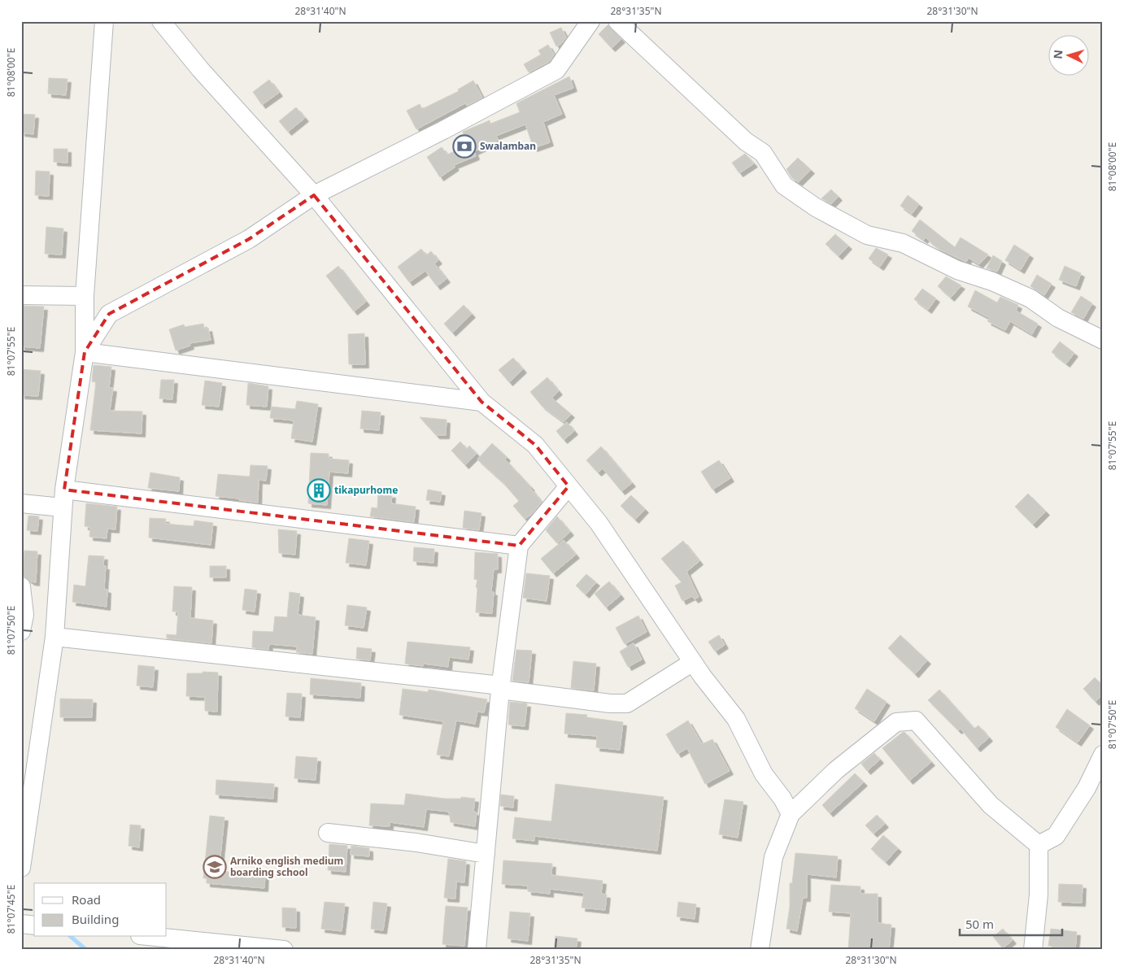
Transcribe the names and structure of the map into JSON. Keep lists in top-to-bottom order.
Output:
{
  "places": {
    "bank": ["Swalamban"],
    "building": ["tikapurhome"],
    "school or university": ["Arniko english medium boarding school"]
  },
  "legend": ["Road", "Building"],
  "scale_bar": "50 m",
  "north": "left",
  "coordinates": [
    "28°31'40\"N",
    "28°31'35\"N",
    "28°31'30\"N",
    "81°08'00\"E",
    "81°07'55\"E",
    "81°07'50\"E",
    "81°07'45\"E"
  ]
}
